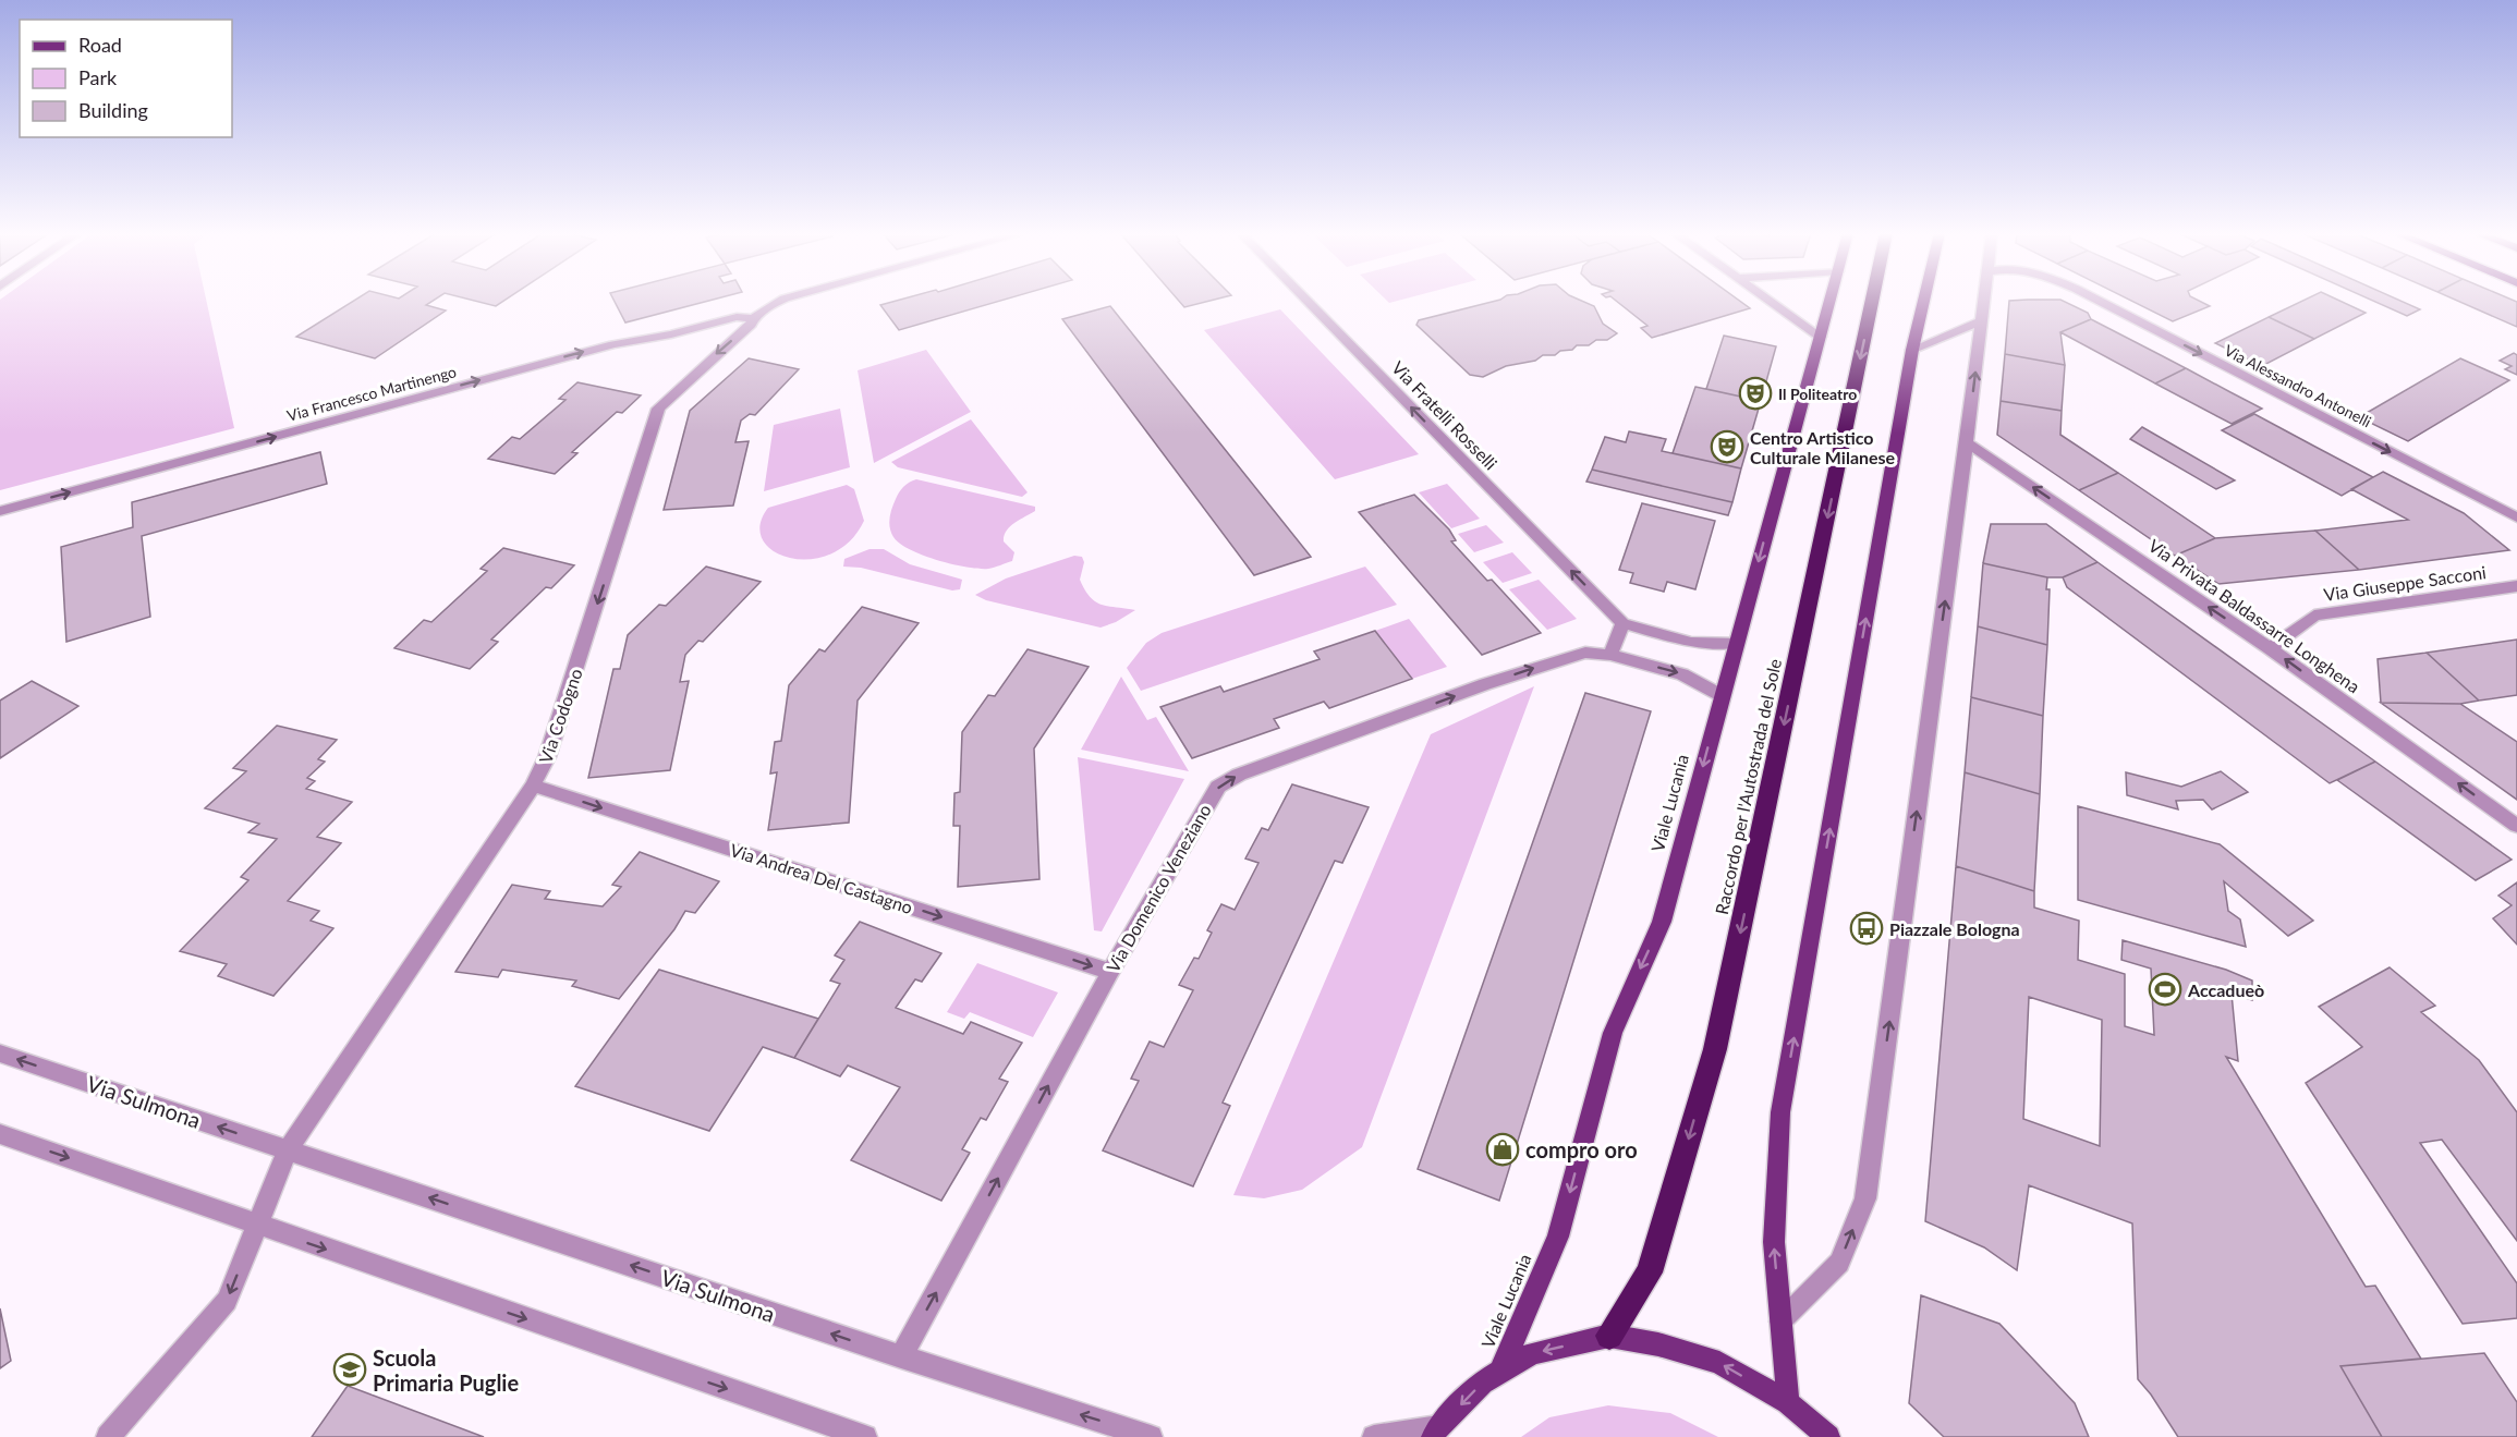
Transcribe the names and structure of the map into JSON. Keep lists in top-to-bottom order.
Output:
{
  "streets": {
    "highway": ["Raccordo per l'Autostrada del Sole"],
    "main road": ["Viale Lucania"],
    "street": [
      "Via Alessandro Antonelli",
      "Via Francesco Martinengo",
      "Via Fratelli Rosselli",
      "Via Giuseppe Sacconi",
      "Via Privata Baldassarre Longhena",
      "Via Codogno",
      "Via Andrea Del Castagno",
      "Via Domenico Veneziano",
      "Via Sulmona"
    ]
  },
  "crossings": [
    ["Via Francesco Martinengo", "Via Codogno"],
    ["Via Giuseppe Sacconi", "Via Privata Baldassarre Longhena"],
    ["Via Codogno", "Via Andrea Del Castagno"],
    ["Via Codogno", "Via Sulmona"],
    ["Viale Lucania", "Via Domenico Veneziano"],
    ["Via Andrea Del Castagno", "Via Domenico Veneziano"],
    ["Via Domenico Veneziano", "Via Sulmona"]
  ],
  "one_way": [
    "Via Alessandro Antonelli",
    "Via Francesco Martinengo",
    "Via Fratelli Rosselli",
    "Via Privata Baldassarre Longhena",
    "Via Codogno",
    "Raccordo per l'Autostrada del Sole",
    "Via Andrea Del Castagno",
    "Via Domenico Veneziano"
  ],
  "places": {
    "theatre": ["Il Politeatro", "Centro Artistico Culturale Milanese"],
    "bus stop": ["Piazzale Bologna"],
    "sports": ["Accadueò"],
    "shop": ["compro oro"],
    "school or university": ["Scuola Primaria Puglie"]
  },
  "legend": ["Road", "Park", "Building"]
}
